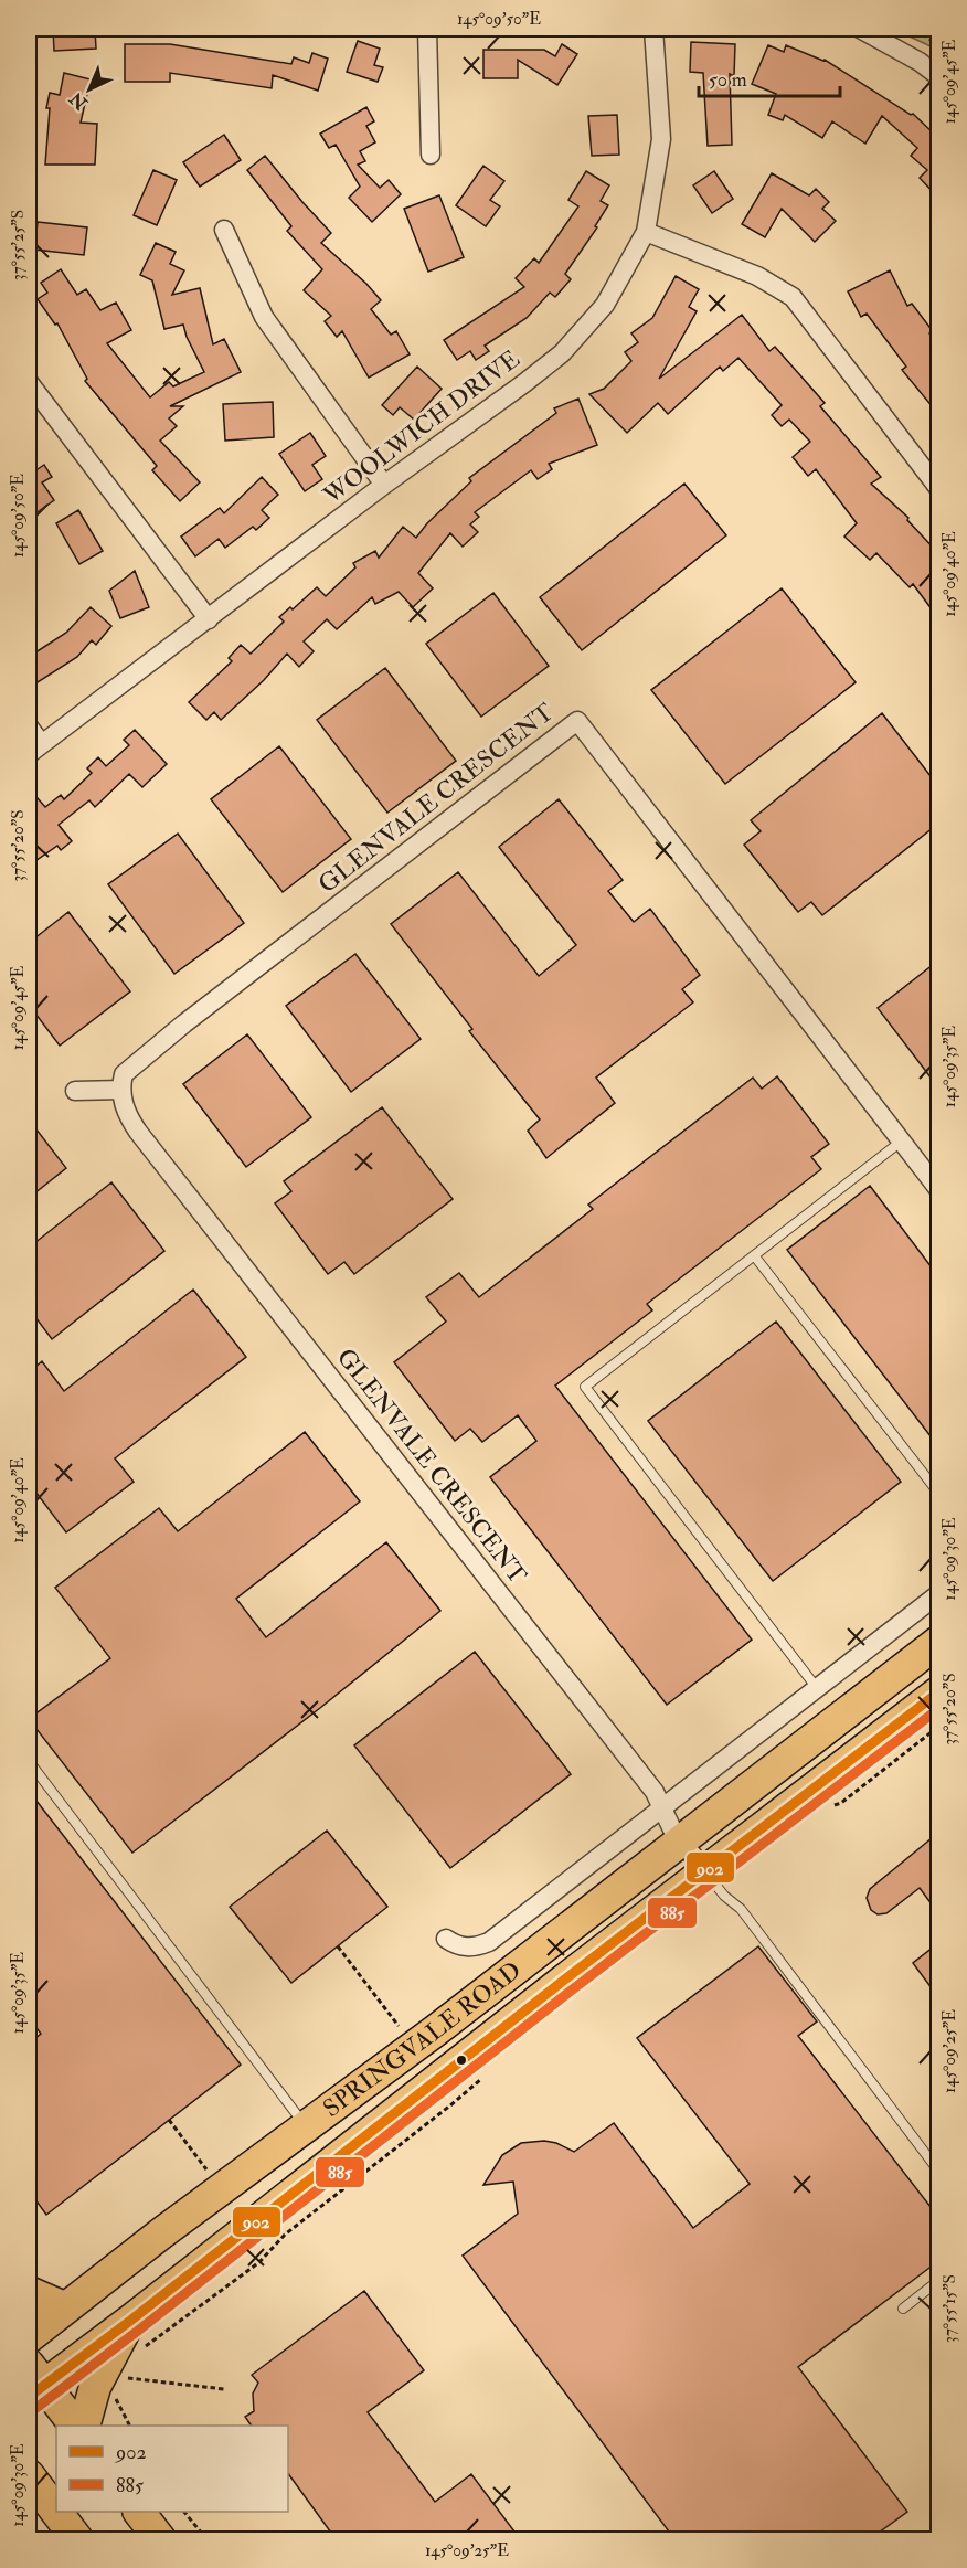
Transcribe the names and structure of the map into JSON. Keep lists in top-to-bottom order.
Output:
{
  "streets": {
    "highway": ["SPRINGVALE ROAD"],
    "street": ["WOOLWICH DRIVE", "GLENVALE CRESCENT"]
  },
  "crossings": [
    ["GLENVALE CRESCENT", "SPRINGVALE ROAD"]
  ],
  "lines": ["transit line 902", "transit line 885"],
  "legend": ["902", "885"],
  "scale_bar": "50 m",
  "north": "bottom left",
  "coordinates": [
    "145°09'50\"E",
    "145°09'45\"E",
    "37°55'25\"S",
    "145°09'40\"E",
    "37°55'20\"S",
    "145°09'35\"E",
    "145°09'30\"E",
    "145°09'25\"E",
    "37°55'15\"S"
  ]
}
